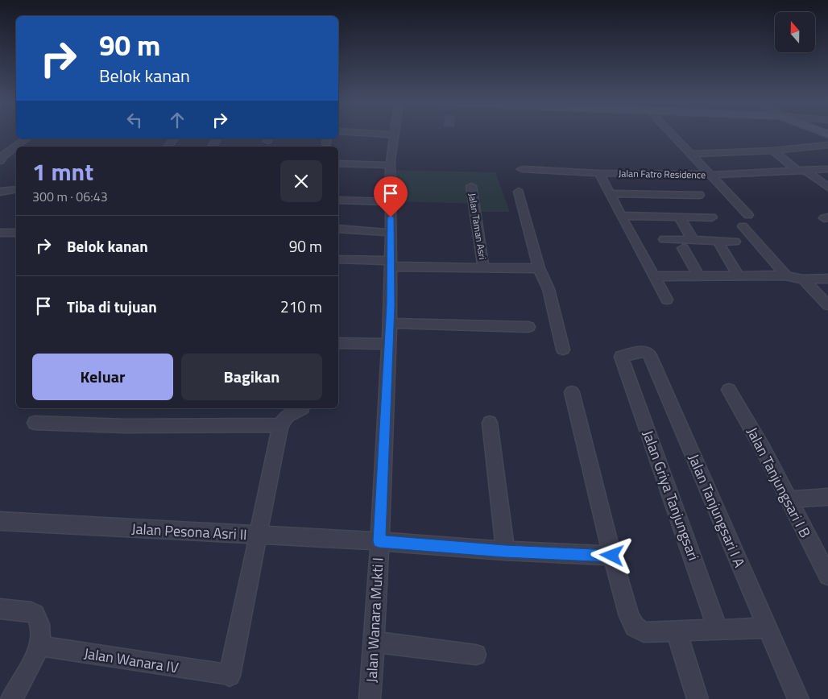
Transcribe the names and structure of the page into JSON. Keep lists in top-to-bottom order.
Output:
{
  "streets": {
    "street": [
      "Jalan Fatro Residence",
      "Jalan Taman Asri",
      "Jalan Tanjungsari I B",
      "Jalan Griya Tanjungsari",
      "Jalan Tanjungsari I A",
      "Jalan Pesona Asri II",
      "Jalan Wanara Mukti I",
      "Jalan Wanara IV"
    ]
  },
  "crossings": [
    ["Jalan Taman Asri", "Jalan Wanara Mukti I"],
    ["Jalan Griya Tanjungsari", "Jalan Tanjungsari I A"],
    ["Jalan Pesona Asri II", "Jalan Wanara Mukti I"],
    ["Jalan Pesona Asri II", "Jalan Wanara IV"]
  ],
  "north": "top",
  "page": {
    "turn": ["90 m", "Belok kanan"],
    "heading": ["1 mnt", "300 m · 06:43"],
    "list": [
      {
        "name": "Belok kanan",
        "value": "90 m"
      },
      {
        "name": "Tiba di tujuan",
        "value": "210 m"
      }
    ],
    "buttons": ["Keluar", "Bagikan"]
  }
}
